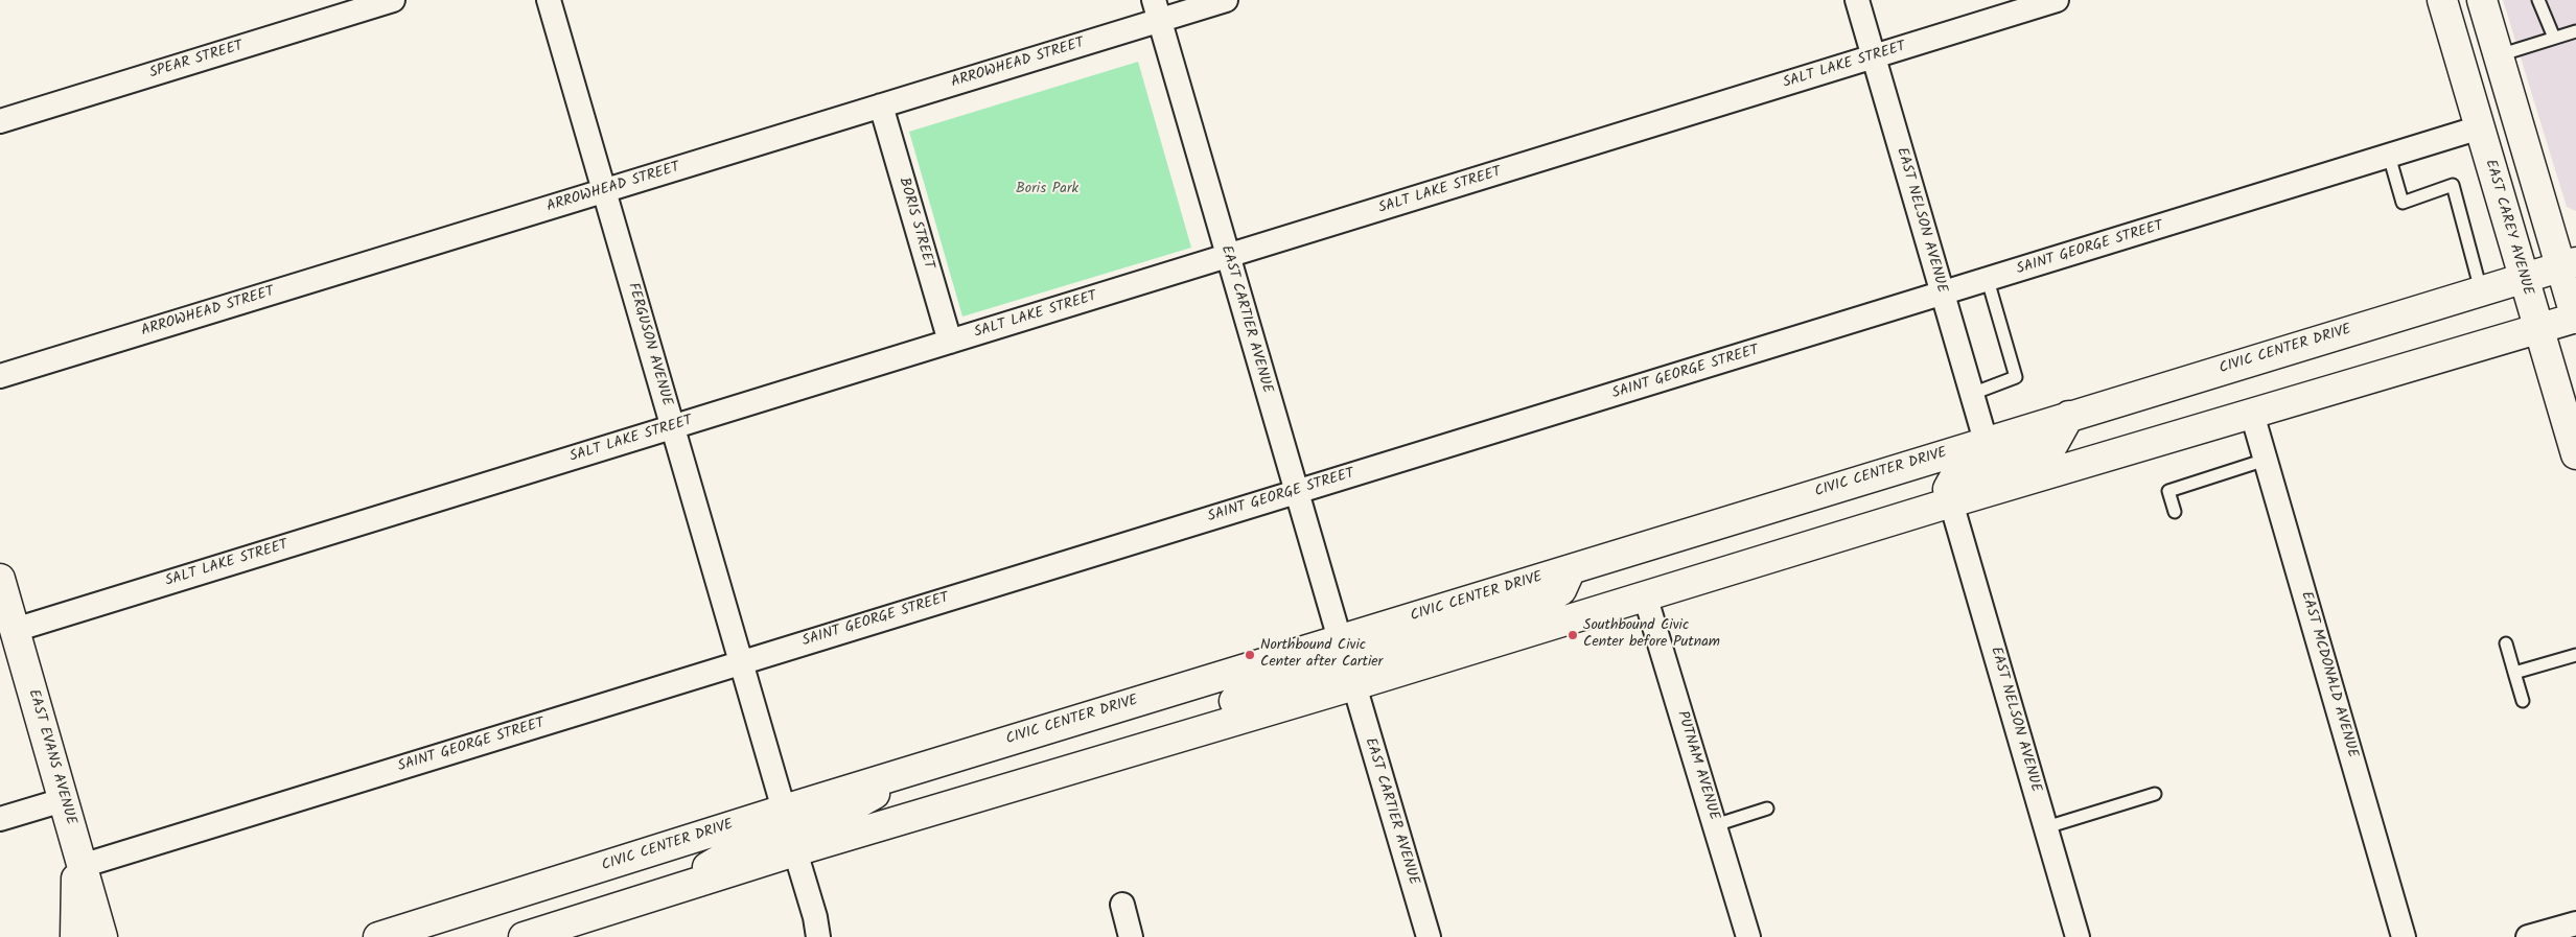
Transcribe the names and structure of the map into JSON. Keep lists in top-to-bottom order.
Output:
{
  "streets": {
    "main road": ["EAST CAREY AVENUE", "CIVIC CENTER DRIVE", "EAST EVANS AVENUE"],
    "street": [
      "SPEAR STREET",
      "ARROWHEAD STREET",
      "SALT LAKE STREET",
      "EAST NELSON AVENUE",
      "BORIS STREET",
      "SAINT GEORGE STREET",
      "EAST CARTIER AVENUE",
      "FERGUSON AVENUE",
      "EAST MCDONALD AVENUE",
      "PUTNAM AVENUE"
    ]
  },
  "crossings": [
    ["ARROWHEAD STREET", "BORIS STREET"],
    ["ARROWHEAD STREET", "EAST CARTIER AVENUE"],
    ["ARROWHEAD STREET", "FERGUSON AVENUE"],
    ["SALT LAKE STREET", "EAST NELSON AVENUE"],
    ["SALT LAKE STREET", "BORIS STREET"],
    ["SALT LAKE STREET", "EAST CARTIER AVENUE"],
    ["SALT LAKE STREET", "FERGUSON AVENUE"],
    ["SALT LAKE STREET", "EAST EVANS AVENUE"],
    ["EAST NELSON AVENUE", "SAINT GEORGE STREET"],
    ["EAST NELSON AVENUE", "CIVIC CENTER DRIVE"],
    ["EAST CAREY AVENUE", "SAINT GEORGE STREET"],
    ["EAST CAREY AVENUE", "CIVIC CENTER DRIVE"],
    ["SAINT GEORGE STREET", "EAST CARTIER AVENUE"],
    ["SAINT GEORGE STREET", "FERGUSON AVENUE"],
    ["SAINT GEORGE STREET", "EAST EVANS AVENUE"],
    ["EAST CARTIER AVENUE", "CIVIC CENTER DRIVE"],
    ["FERGUSON AVENUE", "CIVIC CENTER DRIVE"]
  ],
  "parks": ["Boris Park"],
  "places": ["Southbound Civic Center before Putnam", "Northbound Civic Center after Cartier"]
}
